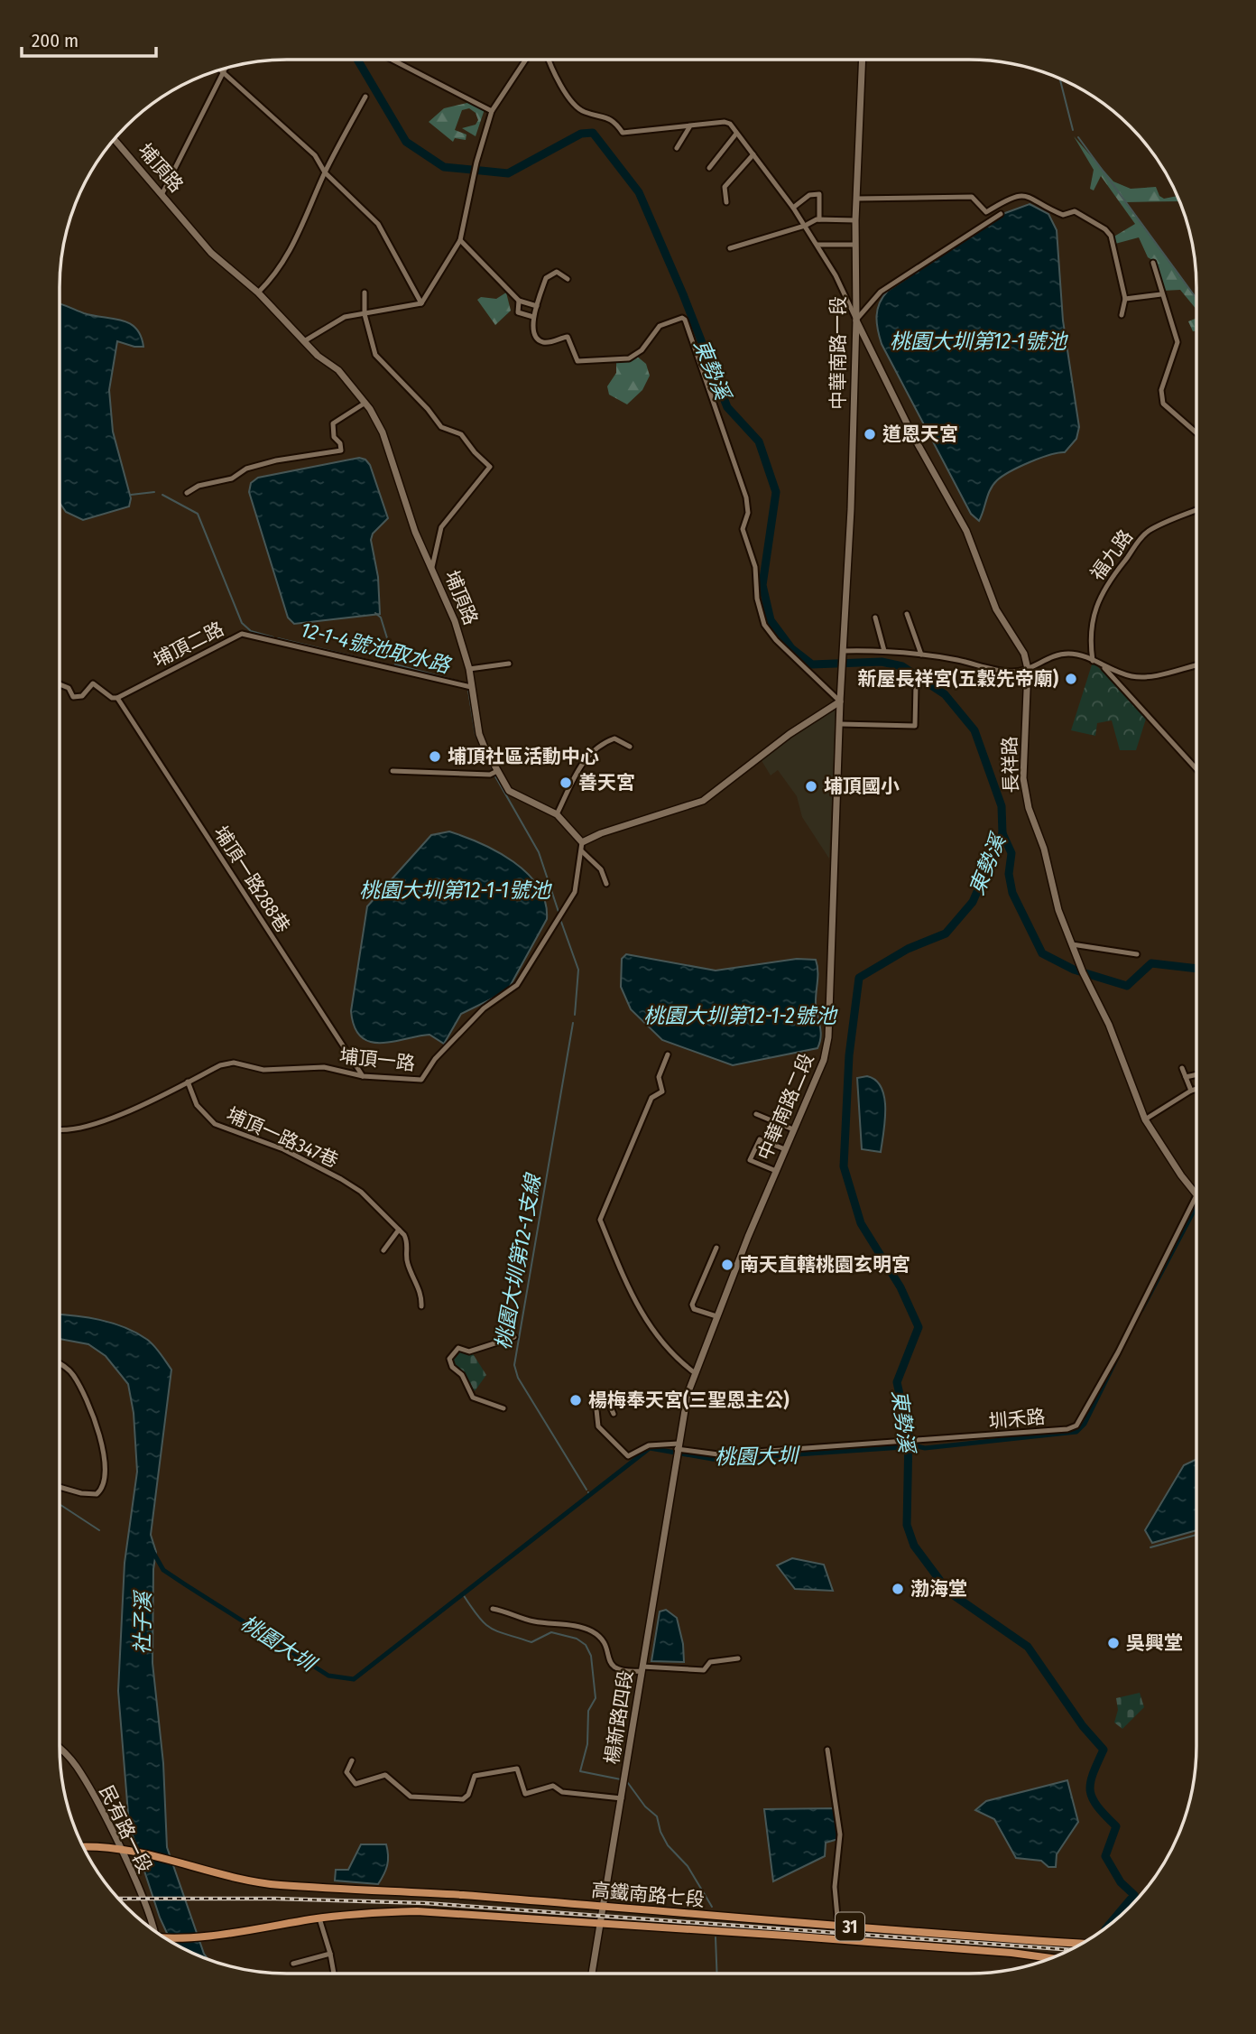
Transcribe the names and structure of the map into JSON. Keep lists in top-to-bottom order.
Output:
{
  "streets": {
    "main road": ["高鐵南路七段", "31"],
    "street": [
      "埔頂路",
      "中華南路一段",
      "福九路",
      "埔頂二路",
      "長祥路",
      "埔頂一路288巷",
      "埔頂一路",
      "中華南路二段",
      "埔頂一路347巷",
      "圳禾路",
      "楊新路四段",
      "民有路一段"
    ]
  },
  "crossings": [
    ["埔頂路", "埔頂二路"],
    ["埔頂路", "埔頂一路"],
    ["中華南路一段", "長祥路"],
    ["中華南路一段", "中華南路二段"],
    ["埔頂二路", "埔頂一路288巷"],
    ["埔頂一路288巷", "埔頂一路"],
    ["埔頂一路", "埔頂一路347巷"],
    ["中華南路二段", "圳禾路"],
    ["中華南路二段", "楊新路四段"],
    ["圳禾路", "楊新路四段"],
    ["楊新路四段", "高鐵南路七段"],
    ["民有路一段", "高鐵南路七段"],
    ["民有路一段", "31"],
    ["高鐵南路七段", "31"]
  ],
  "water": [
    "桃園大圳第12-1號池",
    "東勢溪",
    "12-1-4號池取水路",
    "桃園大圳第12-1-1號池",
    "桃園大圳第12-1-2號池",
    "桃園大圳第12-1支線",
    "桃園大圳",
    "社子溪"
  ],
  "places": [
    "道恩天宮",
    "新屋長祥宮(五穀先帝廟)",
    "埔頂社區活動中心",
    "善天宮",
    "埔頂國小",
    "南天直轄桃園玄明宮",
    "楊梅奉天宮(三聖恩主公)",
    "渤海堂",
    "吳興堂"
  ],
  "scale_bar": "200 m"
}
